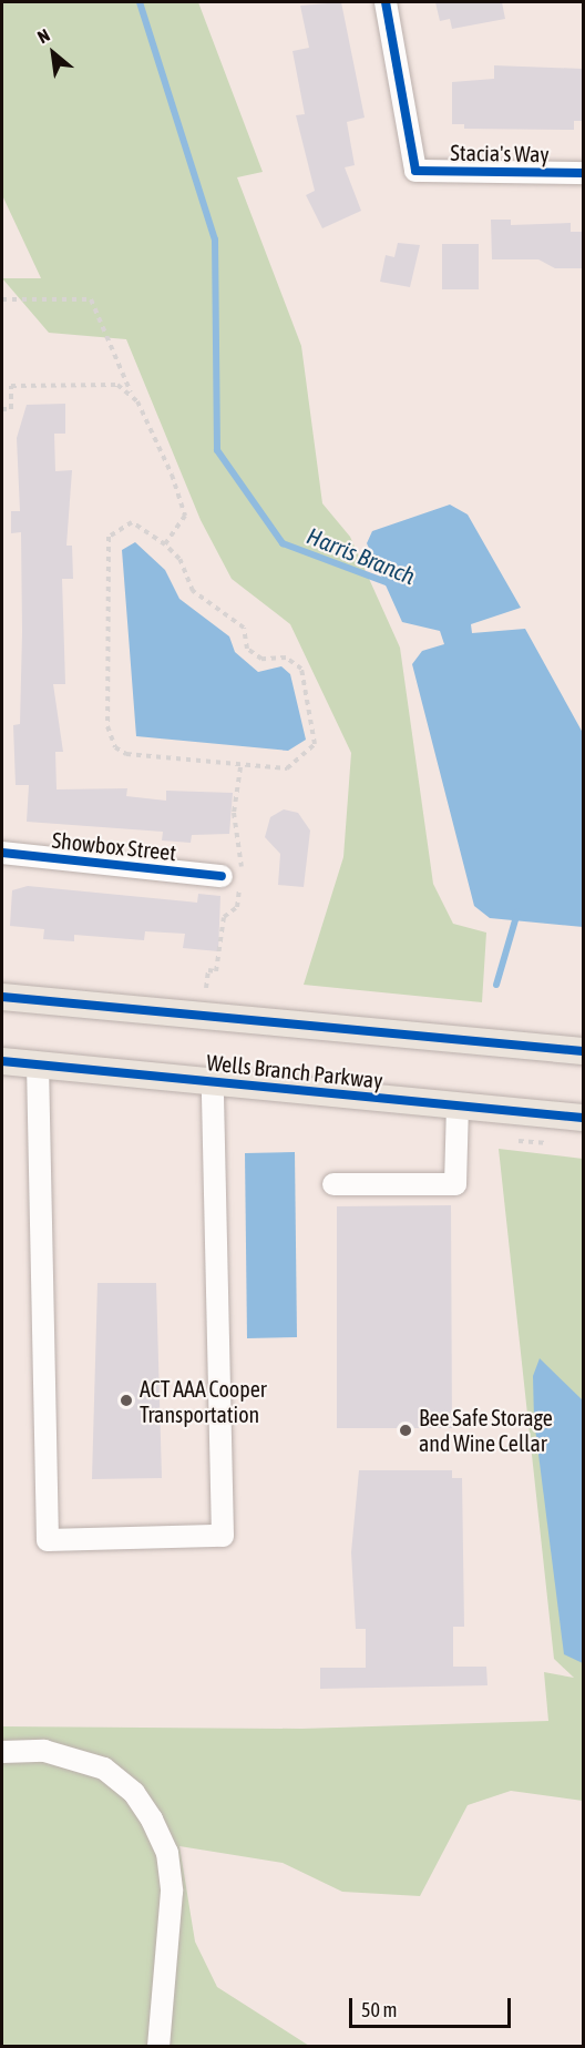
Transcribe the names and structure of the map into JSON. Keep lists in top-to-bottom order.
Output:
{
  "streets": {
    "main road": ["Wells Branch Parkway"],
    "street": ["Stacia's Way", "Showbox Street"]
  },
  "water": ["Harris Branch"],
  "places": ["ACT AAA Cooper Transportation", "Bee Safe Storage and Wine Cellar"],
  "scale_bar": "50 m",
  "north": "top left"
}
